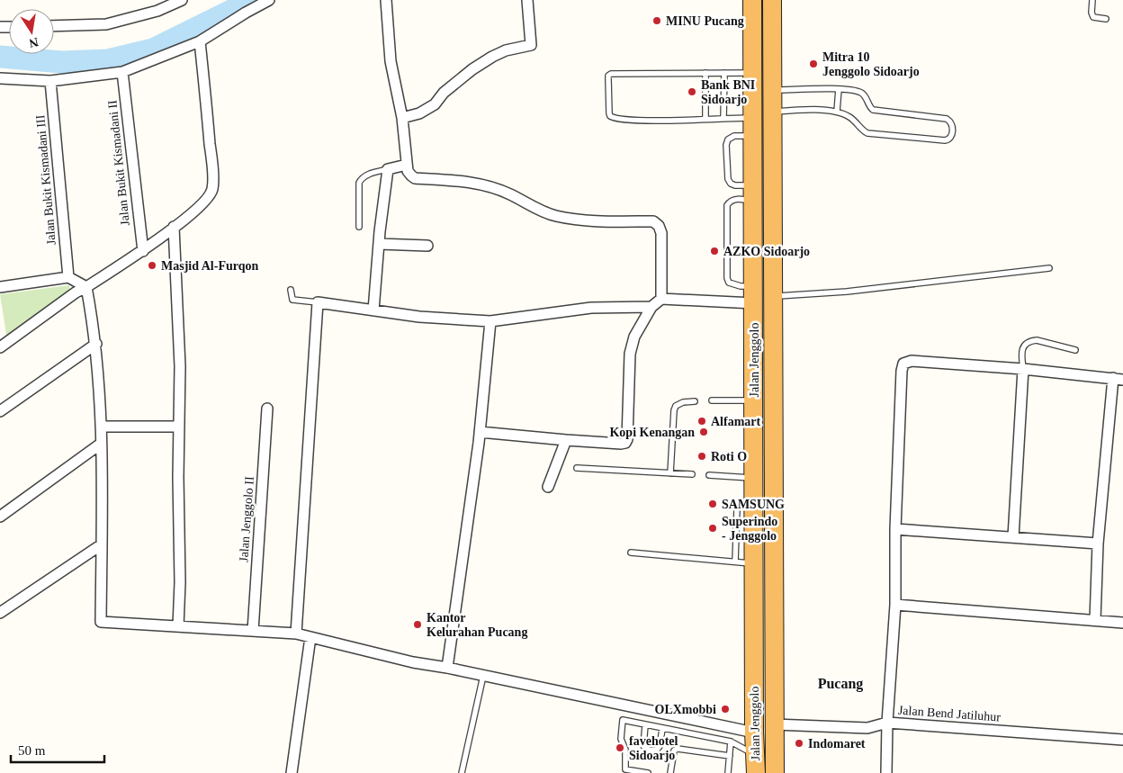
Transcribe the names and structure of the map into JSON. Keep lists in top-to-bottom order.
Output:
{
  "streets": {
    "highway": ["Jalan Jenggolo"],
    "street": [
      "Jalan Bukit Kismadani II",
      "Jalan Bukit Kismadani III",
      "Jalan Jenggolo II",
      "Jalan Bend Jatiluhur"
    ]
  },
  "crossings": [
    ["Jalan Jenggolo", "Jalan Bend Jatiluhur"]
  ],
  "districts": ["Pucang"],
  "places": [
    "MINU Pucang",
    "Mitra 10 Jenggolo Sidoarjo",
    "Bank BNI Sidoarjo",
    "AZKO Sidoarjo",
    "Masjid Al-Furqon",
    "Alfamart",
    "Kopi Kenangan",
    "Roti O",
    "SAMSUNG",
    "Superindo - Jenggolo",
    "Kantor Kelurahan Pucang",
    "OLXmobbi",
    "Indomaret",
    "favehotel Sidoarjo"
  ],
  "scale_bar": "50 m",
  "north": "bottom"
}
